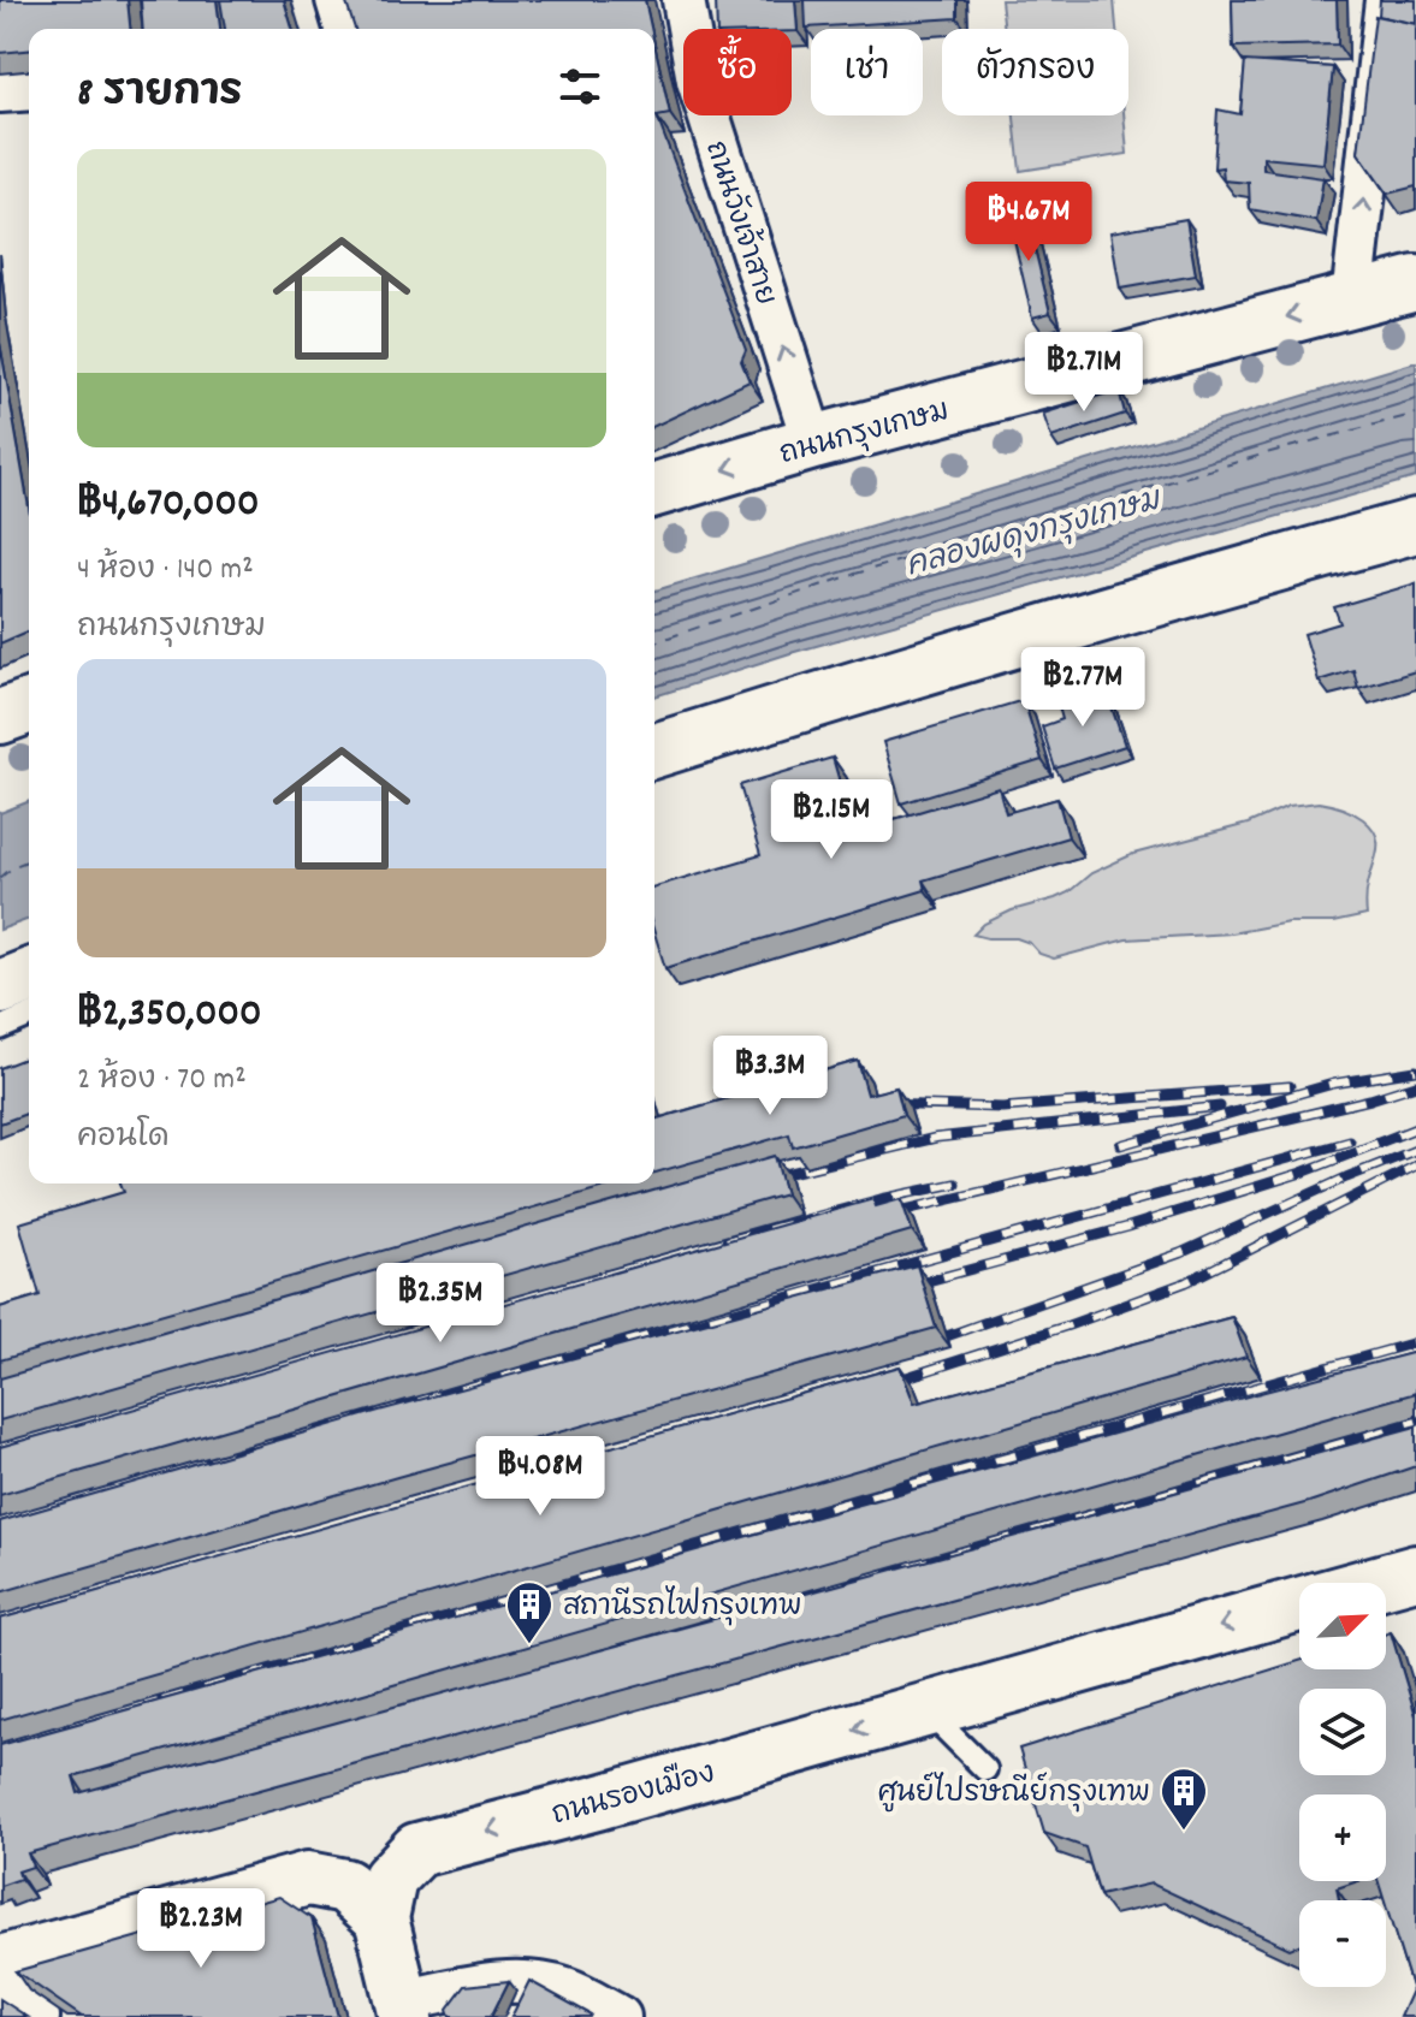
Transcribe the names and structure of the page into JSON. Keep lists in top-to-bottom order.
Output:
{
  "streets": {
    "street": ["ถนนวังเจ้าสาย", "ถนนกรุงเกษม", "ถนนรองเมือง"]
  },
  "crossings": [
    ["ถนนวังเจ้าสาย", "ถนนกรุงเกษม"]
  ],
  "one_way": ["ถนนวังเจ้าสาย", "ถนนรองเมือง"],
  "water": ["คลองผดุงกรุงเกษม"],
  "places": {
    "building": ["สถานีรถไฟกรุงเทพ", "ศูนย์ไปรษณีย์กรุงเทพ"]
  },
  "north": "top right",
  "page": {
    "chip": ["ซื้อ", "เช่า", "ตัวกรอง"],
    "heading": "8 รายการ",
    "list": [
      {
        "name": "฿4,670,000",
        "note": "4 ห้อง · 140 m² · ถนนกรุงเกษม"
      },
      {
        "name": "฿2,350,000",
        "note": "2 ห้อง · 70 m² · คอนโด"
      }
    ],
    "price": [
      "฿4.67M",
      "฿2.71M",
      "฿2.77M",
      "฿2.15M",
      "฿3.3M",
      "฿2.35M",
      "฿4.08M",
      "฿2.23M"
    ],
    "map_buttons": ["+", "−"]
  }
}
